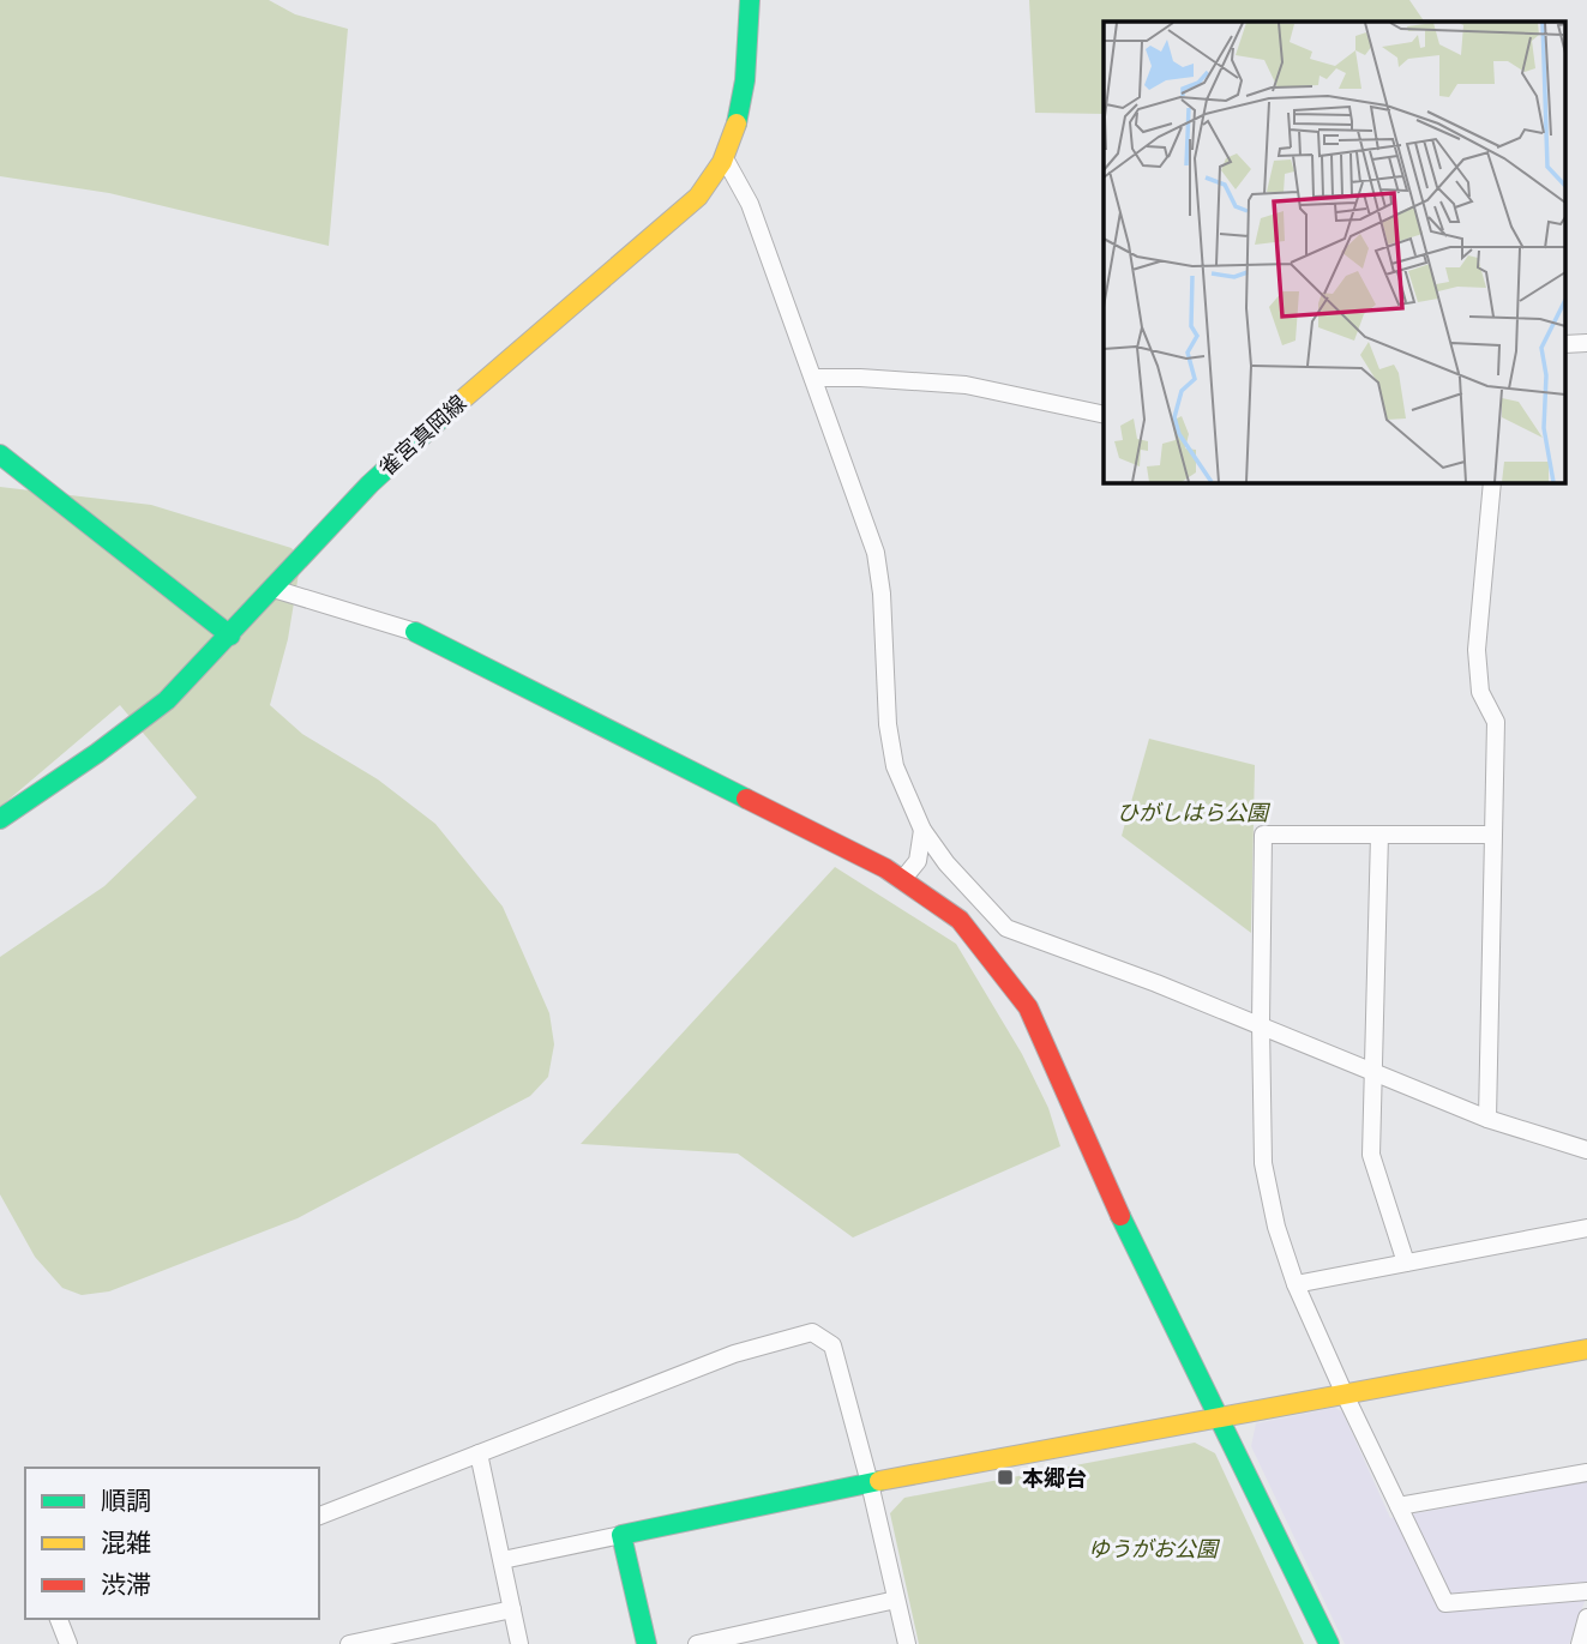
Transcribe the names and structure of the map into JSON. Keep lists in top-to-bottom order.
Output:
{
  "streets": {
    "street": ["雀宮真岡線"]
  },
  "parks": ["ひがしはら公園", "ゆうがお公園"],
  "places": {
    "transit": ["本郷台"]
  },
  "legend": ["順調", "混雑", "渋滞"]
}
